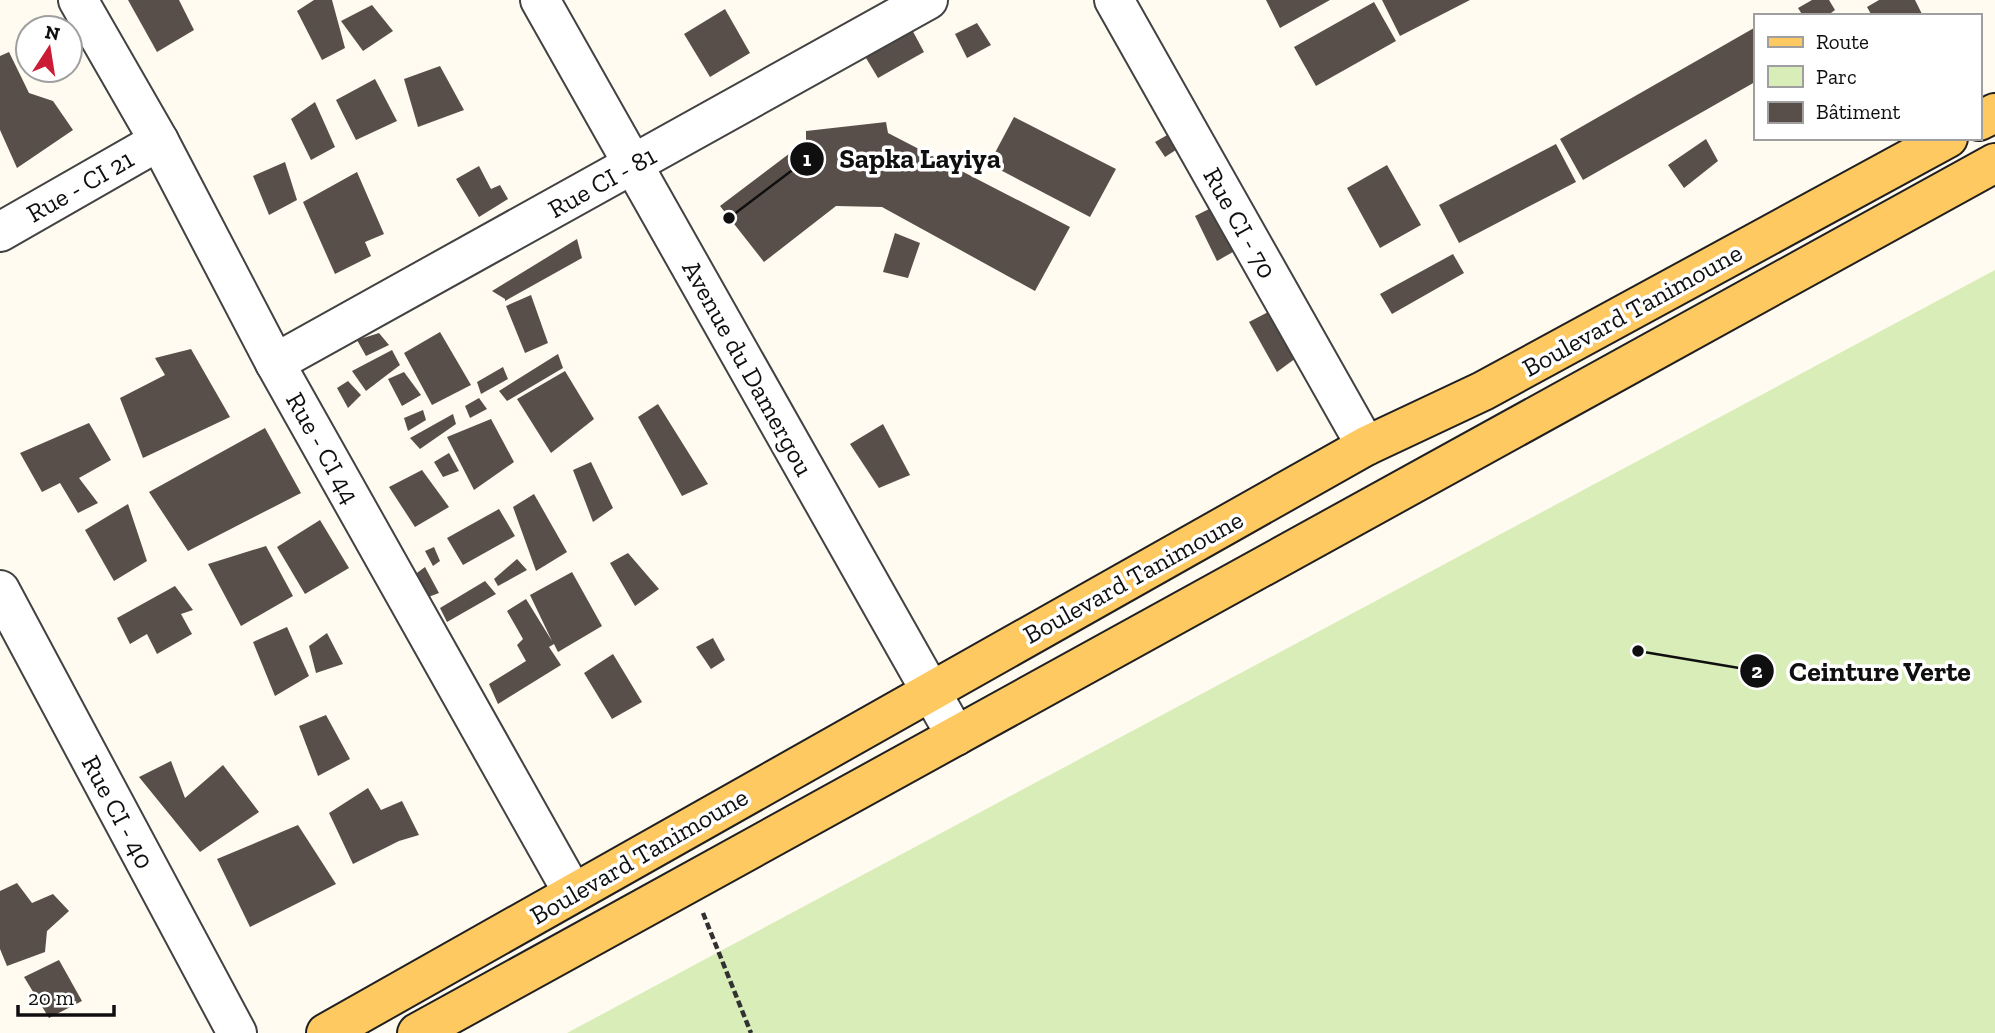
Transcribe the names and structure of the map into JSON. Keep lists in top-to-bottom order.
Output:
{
  "streets": {
    "main road": ["Boulevard Tanimoune"],
    "street": [
      "Rue CI - 81",
      "Rue - CI 21",
      "Rue CI - 70",
      "Avenue du Damergou",
      "Rue - CI 44",
      "Rue CI - 40"
    ]
  },
  "crossings": [
    ["Rue CI - 81", "Avenue du Damergou"],
    ["Rue CI - 81", "Rue - CI 44"],
    ["Rue - CI 21", "Rue - CI 44"],
    ["Rue CI - 70", "Boulevard Tanimoune"],
    ["Boulevard Tanimoune", "Avenue du Damergou"],
    ["Boulevard Tanimoune", "Rue - CI 44"]
  ],
  "places": ["Sapka Layiya", "Ceinture Verte"],
  "legend": ["Route", "Parc", "Bâtiment"],
  "scale_bar": "20 m",
  "north": "top"
}
